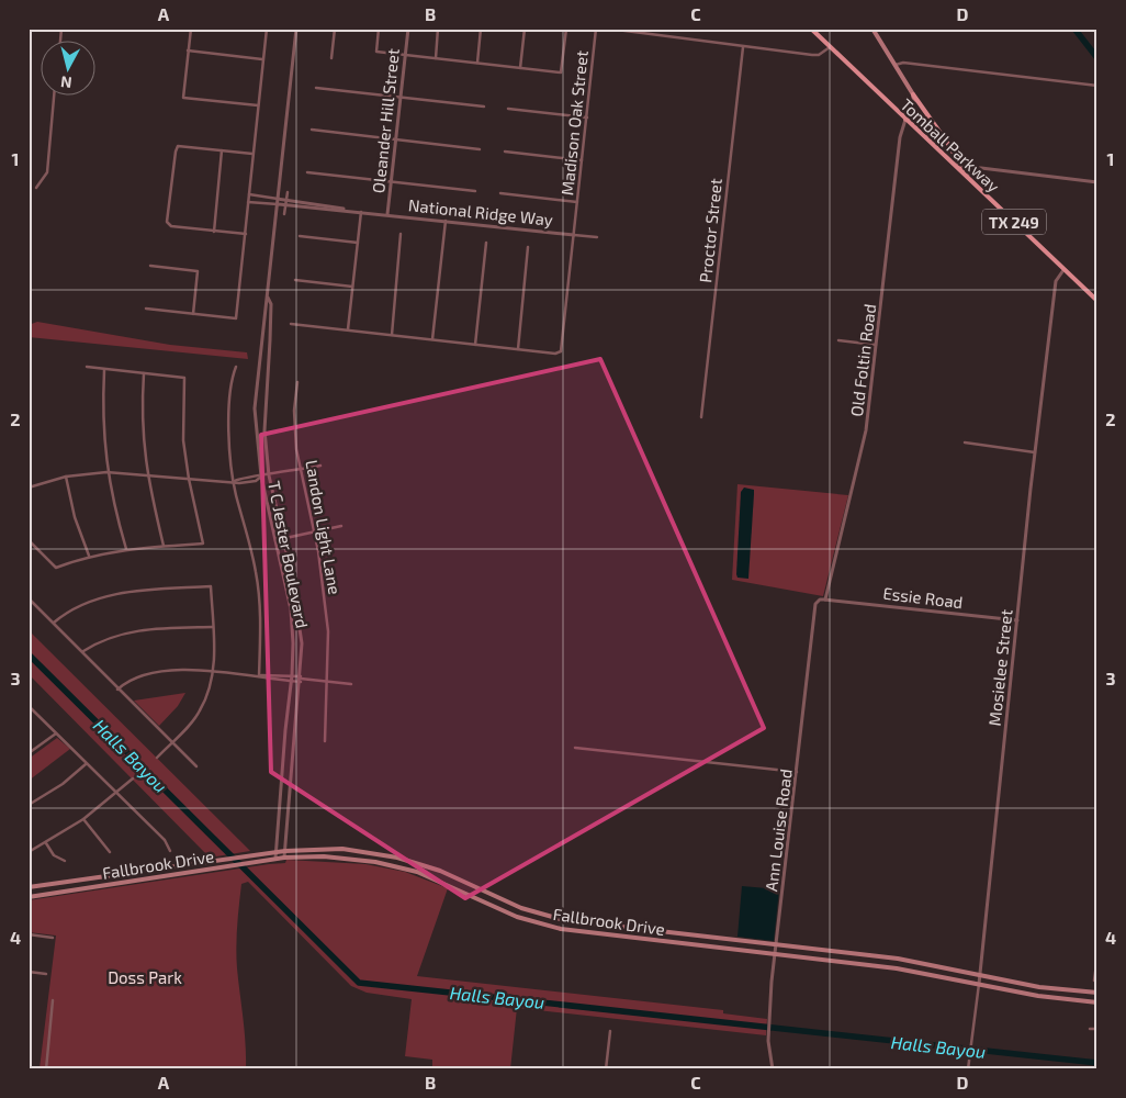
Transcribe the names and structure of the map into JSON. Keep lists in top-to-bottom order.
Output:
{
  "streets": {
    "main road": ["Tomball Parkway", "TX 249", "Fallbrook Drive"],
    "street": [
      "Oleander Hill Street",
      "Madison Oak Street",
      "National Ridge Way",
      "Proctor Street",
      "Old Foltin Road",
      "Landon Light Lane",
      "T C Jester Boulevard",
      "Essie Road",
      "Mosielee Street",
      "Ann Louise Road"
    ]
  },
  "crossings": [
    ["Oleander Hill Street", "National Ridge Way"],
    ["Madison Oak Street", "National Ridge Way"],
    ["Tomball Parkway", "Old Foltin Road"],
    ["Tomball Parkway", "Mosielee Street"],
    ["National Ridge Way", "T C Jester Boulevard"],
    ["Old Foltin Road", "Essie Road"],
    ["Old Foltin Road", "Ann Louise Road"],
    ["T C Jester Boulevard", "Fallbrook Drive"],
    ["Essie Road", "Mosielee Street"],
    ["Essie Road", "Ann Louise Road"],
    ["Mosielee Street", "Fallbrook Drive"],
    ["Ann Louise Road", "Fallbrook Drive"]
  ],
  "water": ["Halls Bayou"],
  "parks": ["Doss Park"],
  "north": "bottom",
  "grid": {
    "columns": [
      "A",
      "B",
      "C",
      "D"
    ],
    "rows": [
      "1",
      "2",
      "3",
      "4"
    ]
  }
}
